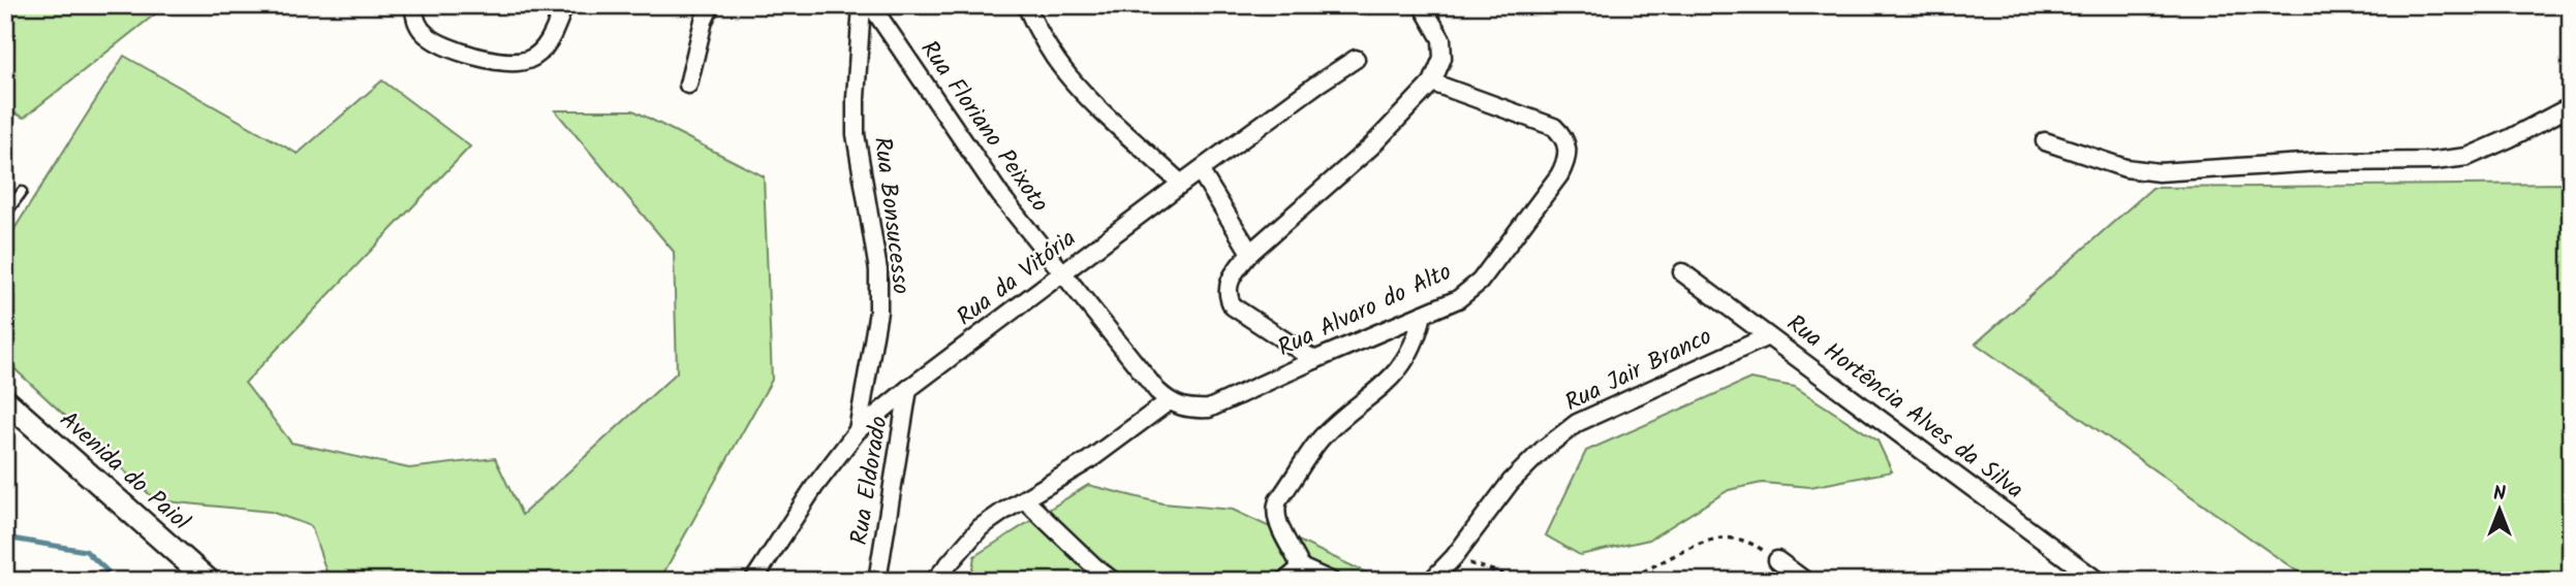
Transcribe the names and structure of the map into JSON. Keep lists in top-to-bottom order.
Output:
{
  "streets": {
    "street": [
      "Rua Floriano Peixoto",
      "Rua Bonsucesso",
      "Rua da Vitória",
      "Rua Alvaro do Alto",
      "Rua Jair Branco",
      "Rua Hortência Alves da Silva",
      "Avenida do Paiol",
      "Rua Eldorado"
    ]
  },
  "crossings": [
    ["Rua Floriano Peixoto", "Rua da Vitória"],
    ["Rua Bonsucesso", "Rua da Vitória"],
    ["Rua da Vitória", "Rua Eldorado"],
    ["Rua Jair Branco", "Rua Hortência Alves da Silva"]
  ],
  "north": "top"
}
